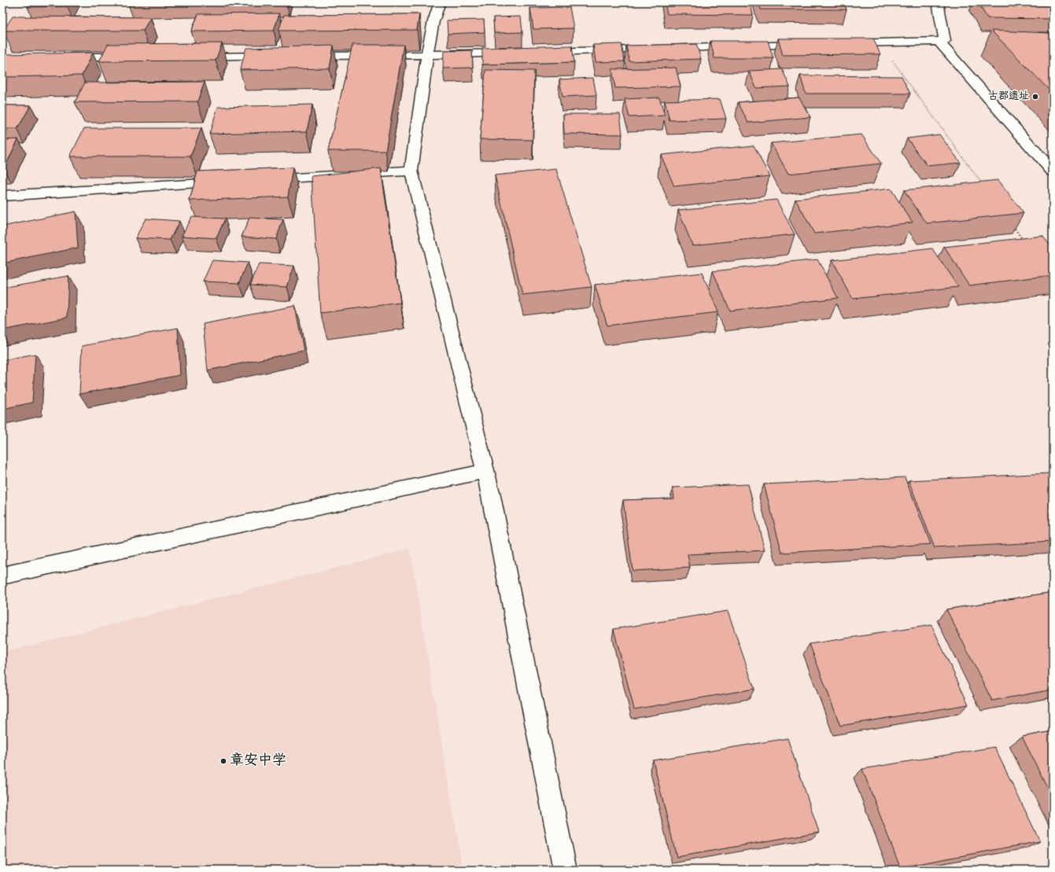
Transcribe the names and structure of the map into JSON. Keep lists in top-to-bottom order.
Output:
{
  "places": ["古郡遗址", "章安中学"]
}
